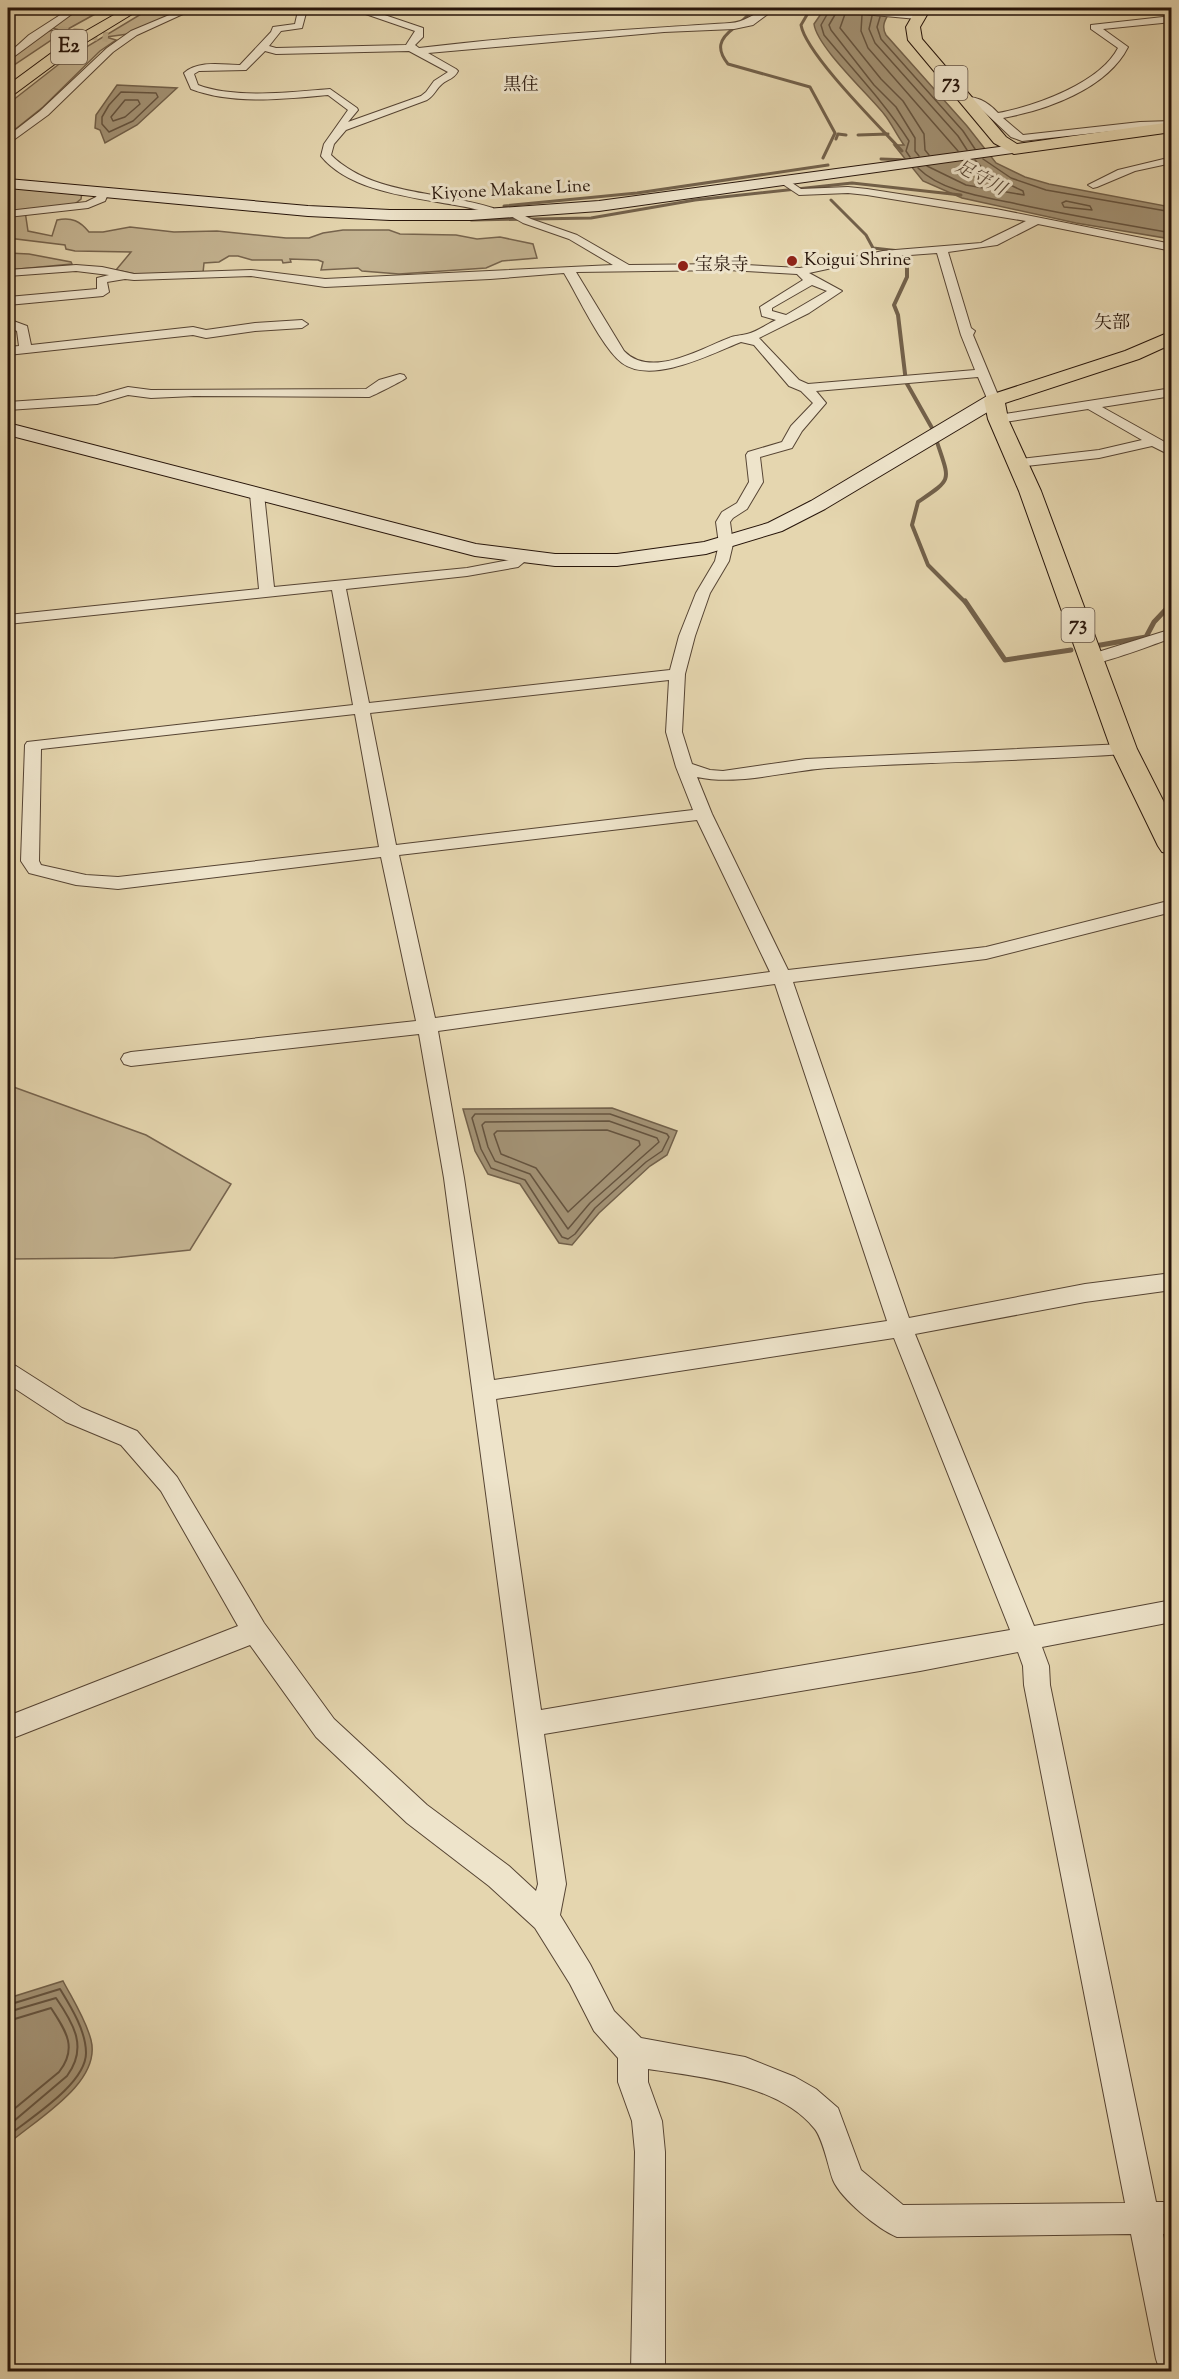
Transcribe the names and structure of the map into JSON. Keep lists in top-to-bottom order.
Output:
{
  "streets": {
    "main road": ["E2", "73", "Kiyone Makane Line"]
  },
  "crossings": [
    ["73", "Kiyone Makane Line"]
  ],
  "districts": ["黒住", "矢部"],
  "water": ["足守川"],
  "places": ["Koigui Shrine", "宝泉寺"]
}
